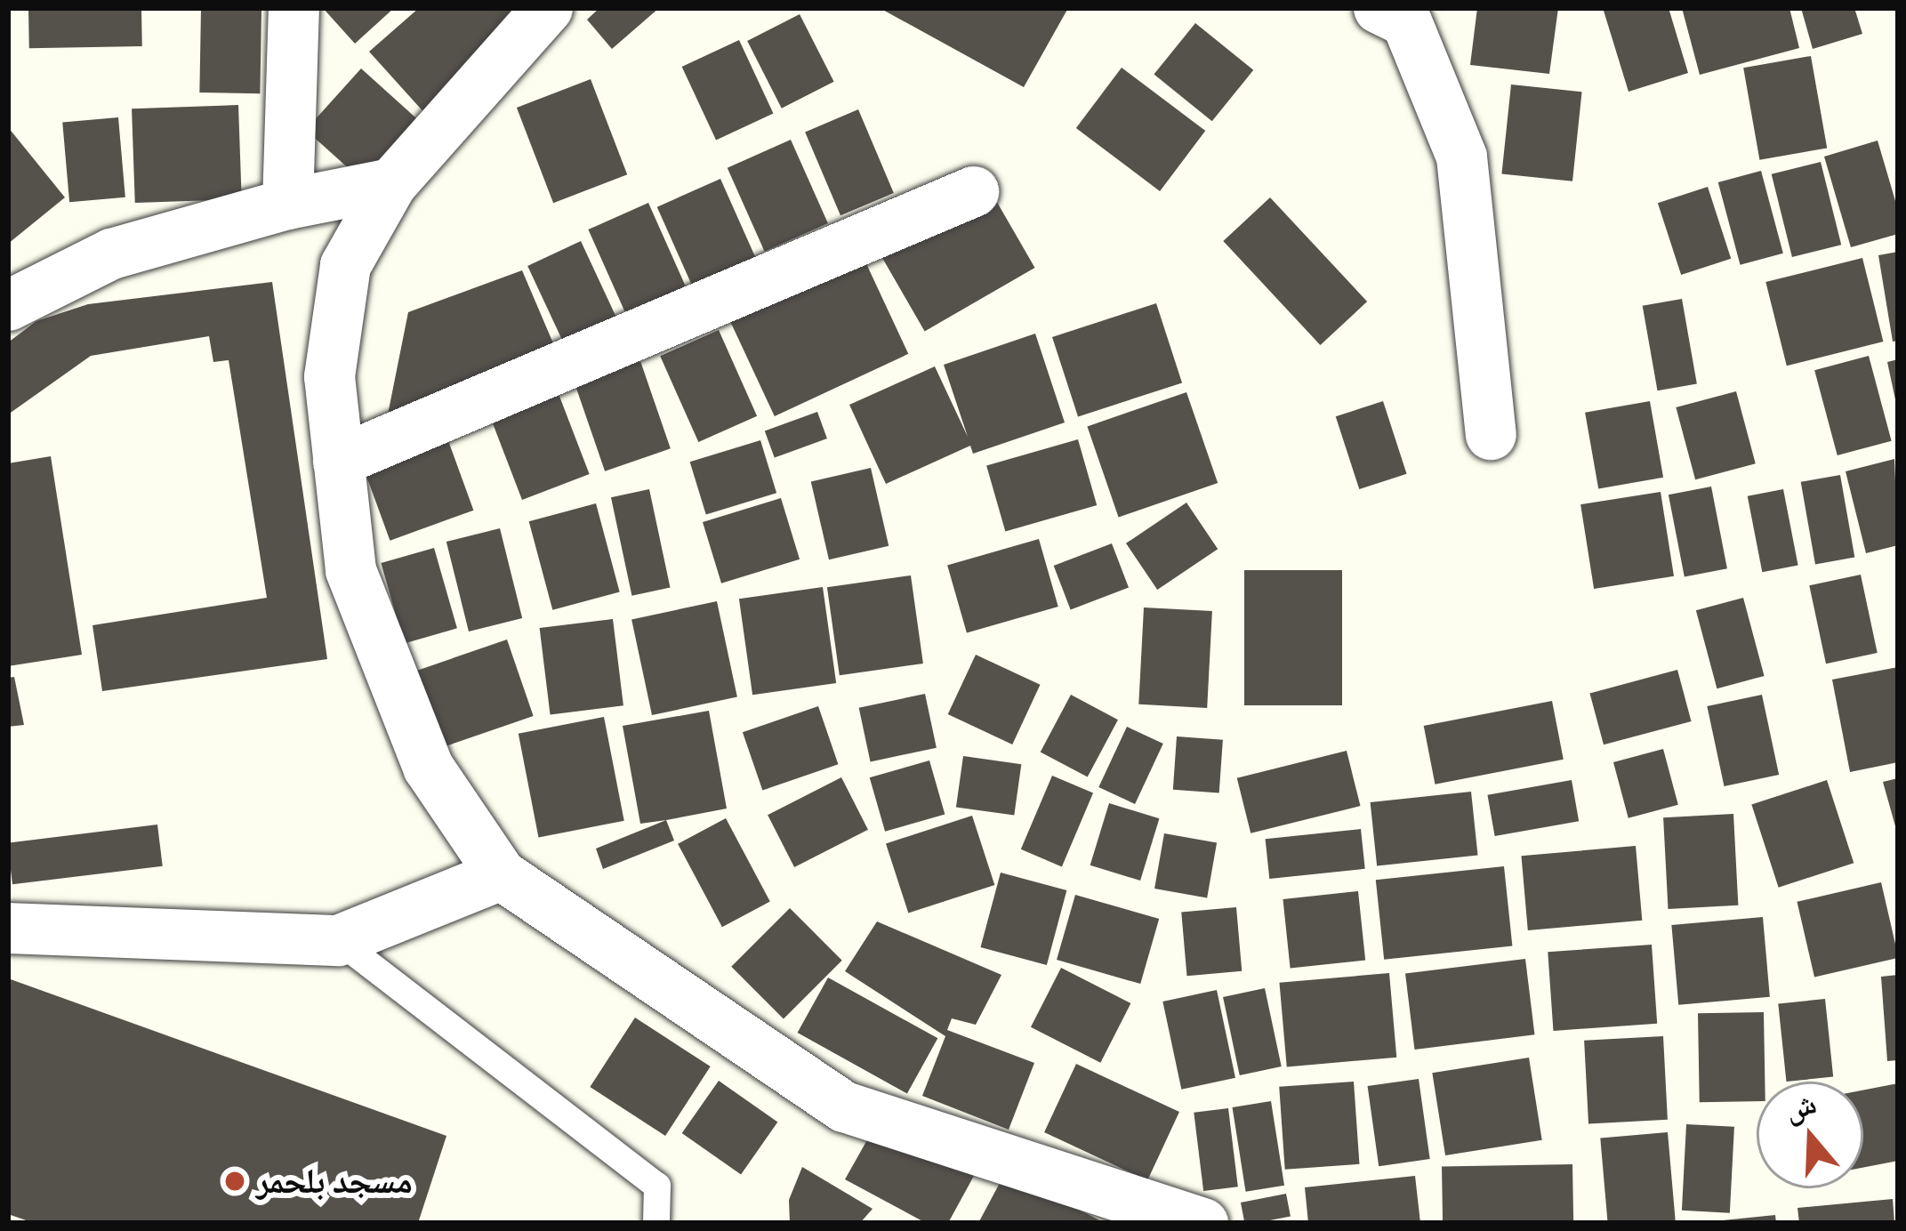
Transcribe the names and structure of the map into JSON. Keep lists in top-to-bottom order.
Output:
{
  "places": ["مسجد بلحمر"],
  "north": "top"
}
